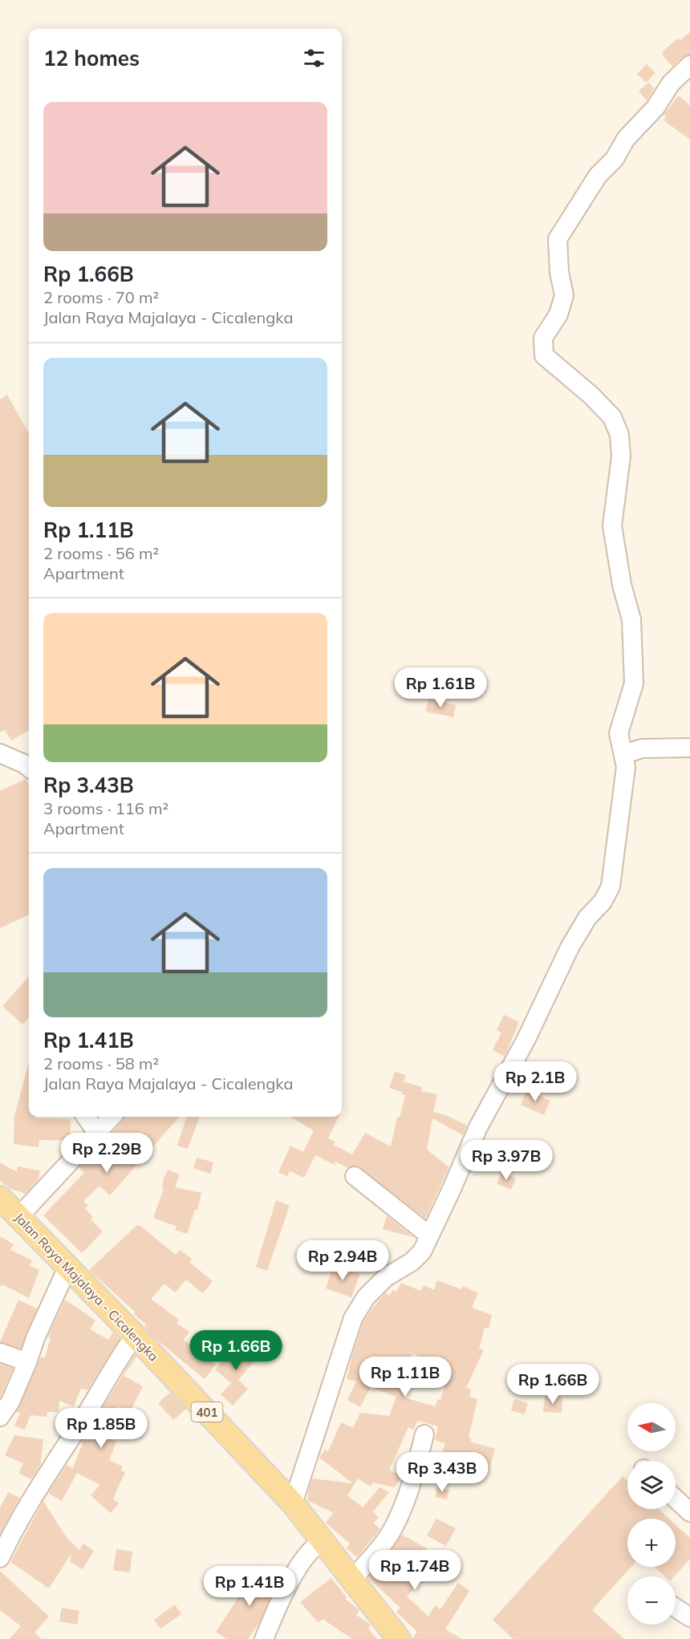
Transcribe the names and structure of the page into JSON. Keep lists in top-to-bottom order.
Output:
{
  "streets": {
    "main road": ["Jalan Raya Majalaya - Cicalengka", "401"]
  },
  "north": "left",
  "page": {
    "heading": "12 homes",
    "list": [
      {
        "name": "Rp 1.66B",
        "note": "2 rooms · 70 m² · Jalan Raya Majalaya - Cicalengka"
      },
      {
        "name": "Rp 1.11B",
        "note": "2 rooms · 56 m² · Apartment"
      },
      {
        "name": "Rp 3.43B",
        "note": "3 rooms · 116 m² · Apartment"
      },
      {
        "name": "Rp 1.41B",
        "note": "2 rooms · 58 m² · Jalan Raya Majalaya - Cicalengka"
      }
    ],
    "price": [
      "Rp 1.61B",
      "Rp 2.1B",
      "Rp 2.29B",
      "Rp 3.97B",
      "Rp 2.94B",
      "Rp 1.66B",
      "Rp 1.11B",
      "Rp 1.66B",
      "Rp 1.85B",
      "Rp 3.43B",
      "Rp 1.74B",
      "Rp 1.41B"
    ],
    "map_buttons": ["+", "−"]
  }
}
